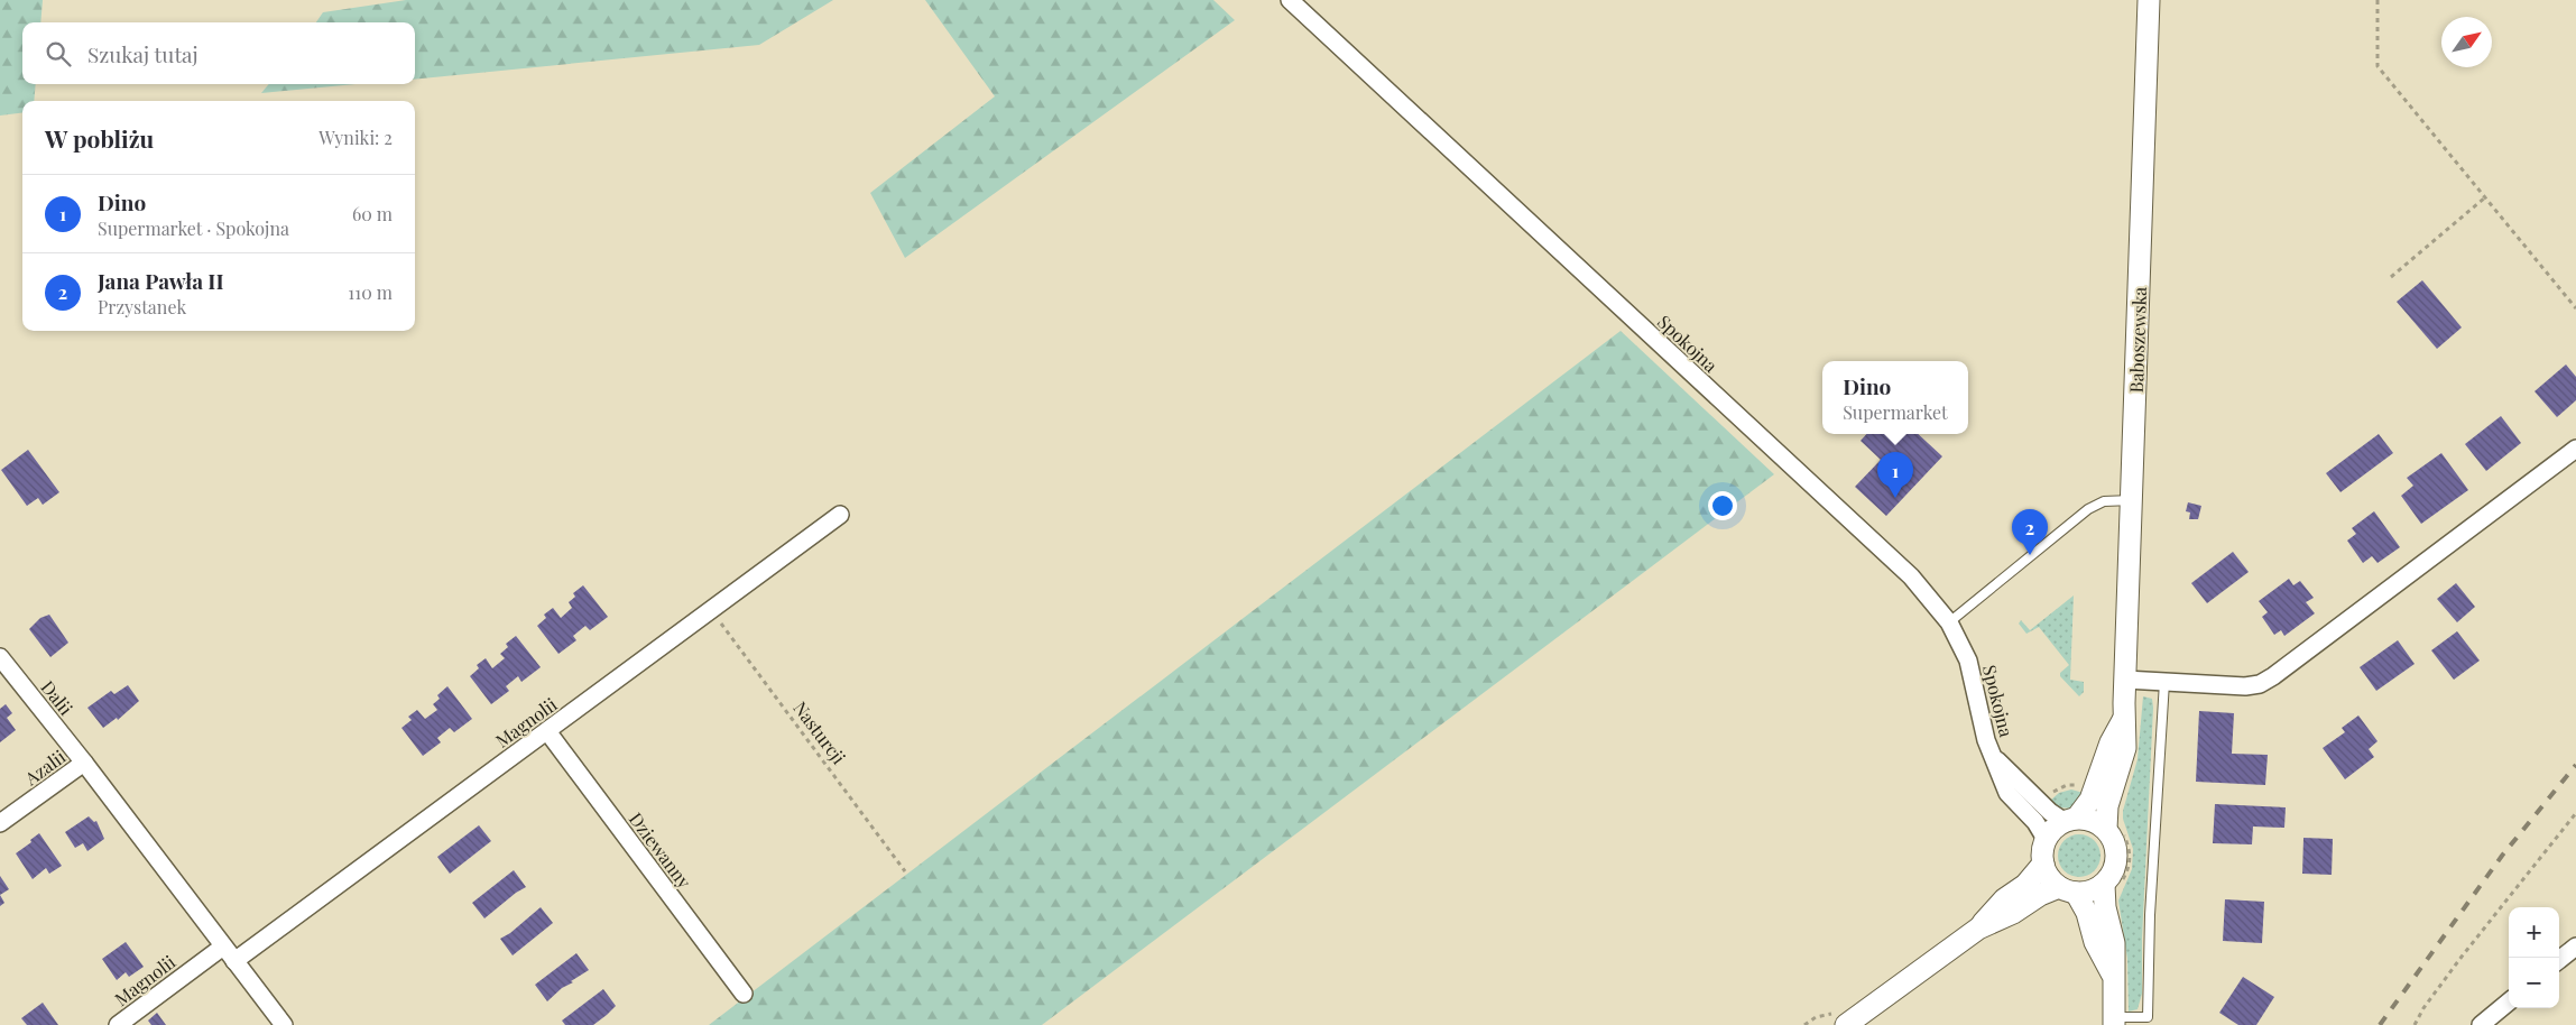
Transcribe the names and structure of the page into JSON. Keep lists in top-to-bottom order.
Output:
{
  "streets": {
    "street": [
      "Baboszewska",
      "Spokojna",
      "Dalii",
      "Magnolii",
      "Azalii",
      "Dziewanny"
    ],
    "path": ["Nasturcji"]
  },
  "crossings": [
    ["Baboszewska", "Spokojna"],
    ["Dalii", "Magnolii"],
    ["Dalii", "Azalii"],
    ["Magnolii", "Nasturcji"],
    ["Magnolii", "Dziewanny"]
  ],
  "north": "top right",
  "page": {
    "search": "Szukaj tutaj",
    "heading": ["W pobliżu", "Wyniki: 2"],
    "list": [
      {
        "mark": "1",
        "name": "Dino",
        "note": "Supermarket · Spokojna",
        "value": "60 m"
      },
      {
        "mark": "2",
        "name": "Jana Pawła II",
        "note": "Przystanek",
        "value": "110 m"
      }
    ],
    "popup": ["Dino", "Supermarket"],
    "pins": ["1", "2"],
    "map_buttons": ["+", "−"]
  }
}
